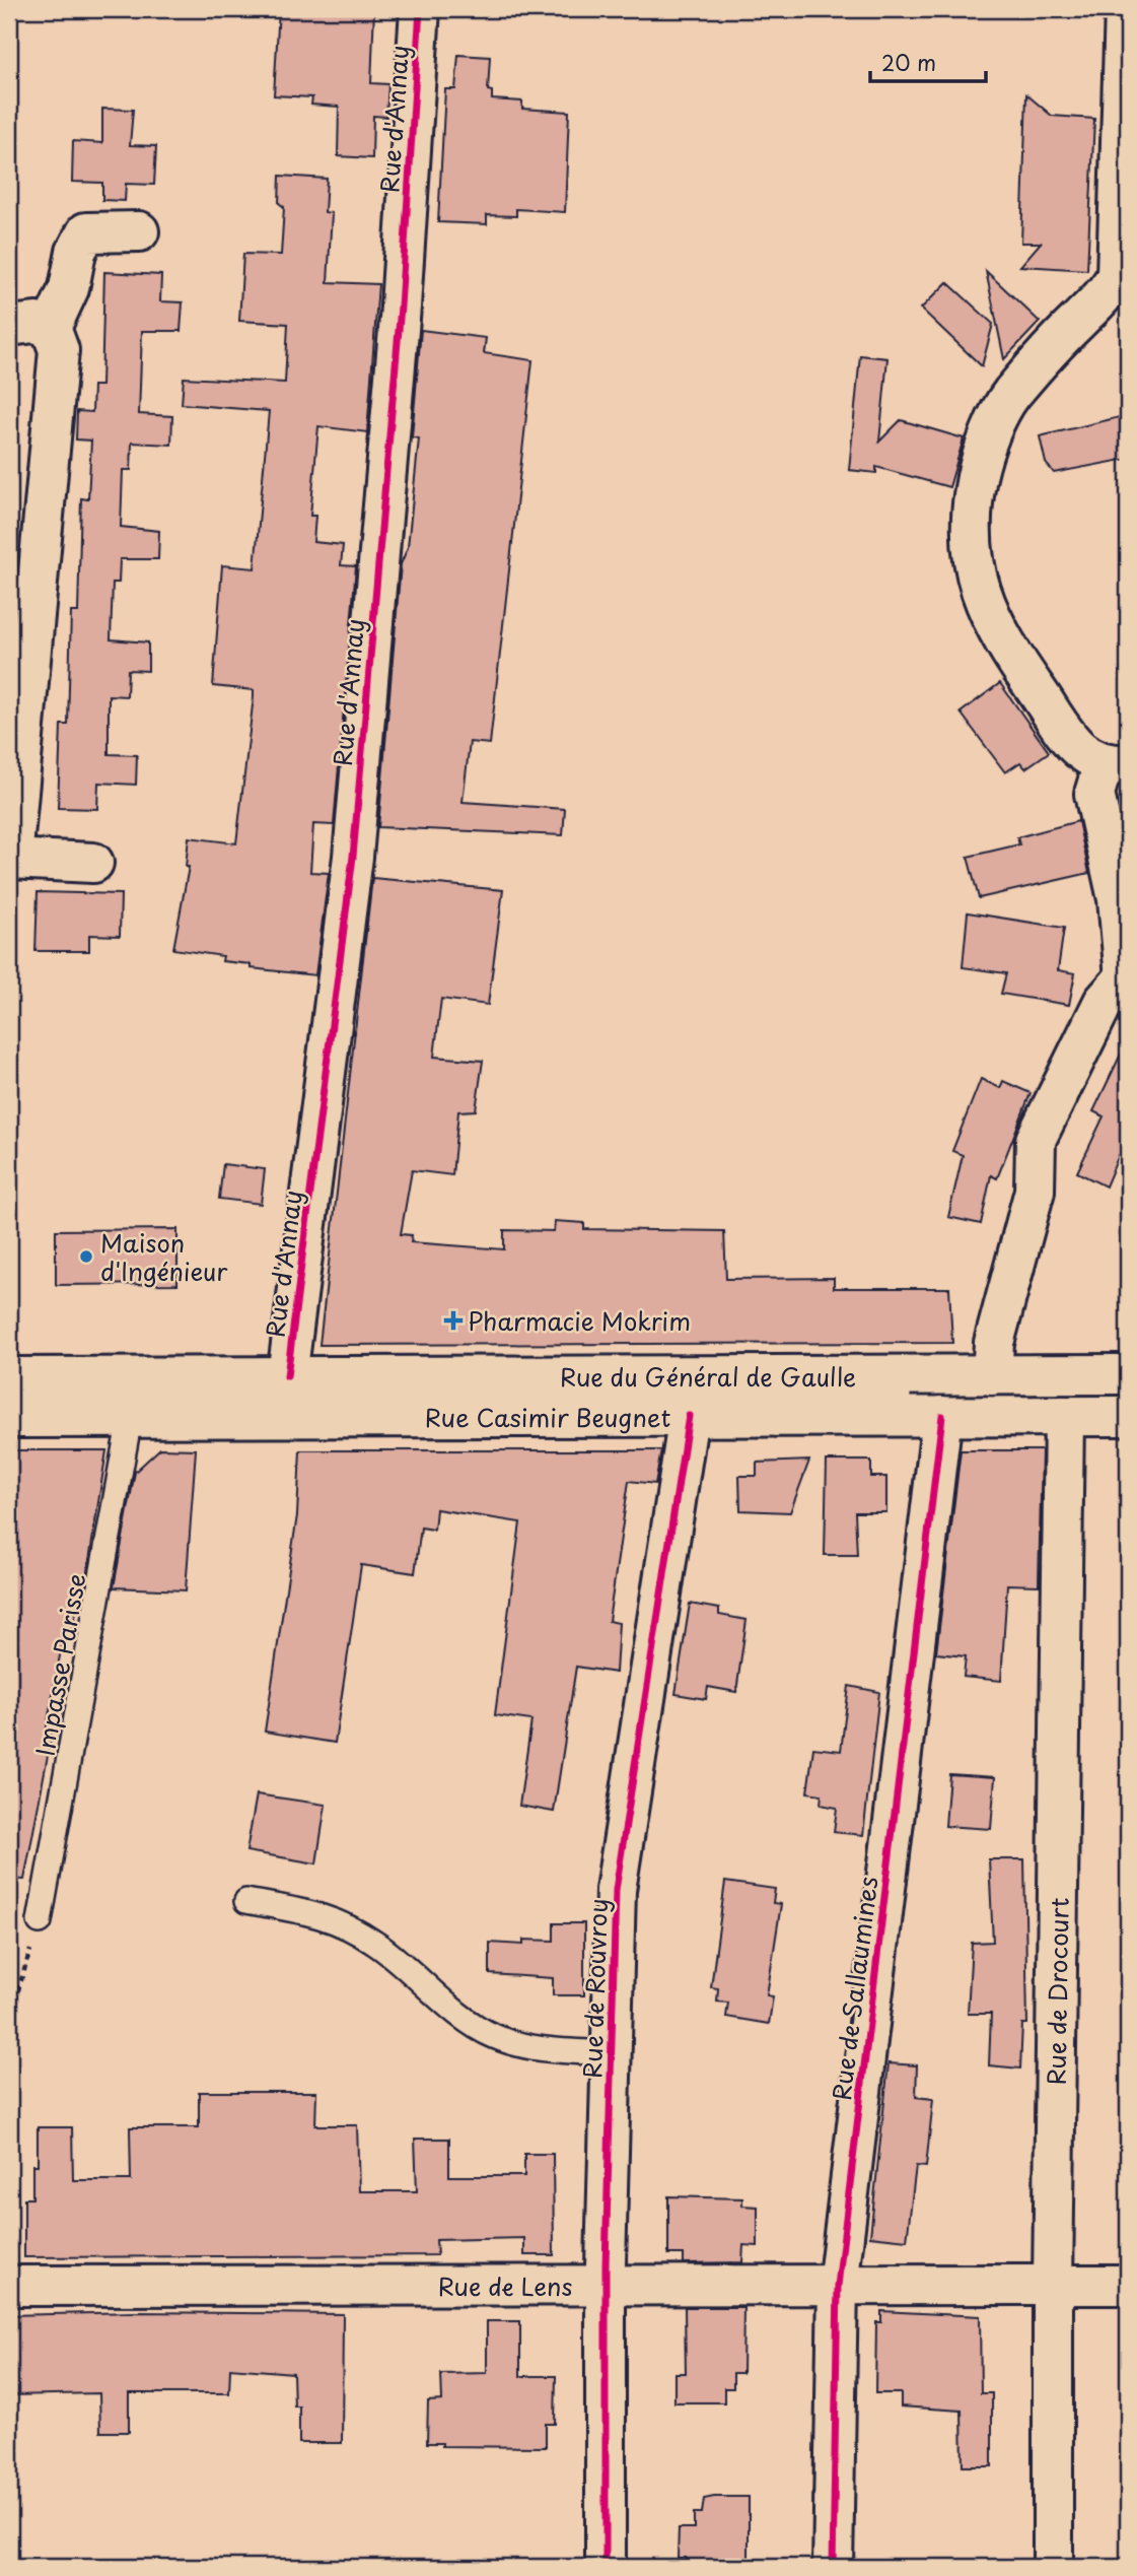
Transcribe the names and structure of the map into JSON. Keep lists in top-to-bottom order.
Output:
{
  "streets": {
    "street": [
      "Rue d'Annay",
      "Rue du Général de Gaulle",
      "Rue Casimir Beugnet",
      "Rue de Rouvroy",
      "Rue de Sallaumines",
      "Rue de Drocourt",
      "Rue de Lens"
    ],
    "lane": ["Impasse Parisse"]
  },
  "crossings": [
    ["Rue d'Annay", "Rue du Général de Gaulle"],
    ["Rue Casimir Beugnet", "Impasse Parisse"],
    ["Rue Casimir Beugnet", "Rue de Rouvroy"],
    ["Rue Casimir Beugnet", "Rue de Sallaumines"],
    ["Rue Casimir Beugnet", "Rue de Drocourt"],
    ["Rue de Rouvroy", "Rue de Lens"],
    ["Rue de Sallaumines", "Rue de Lens"],
    ["Rue de Drocourt", "Rue de Lens"]
  ],
  "places": {
    "other": ["Maison d'Ingénieur"],
    "health": ["Pharmacie Mokrim"]
  },
  "scale_bar": "20 m"
}
